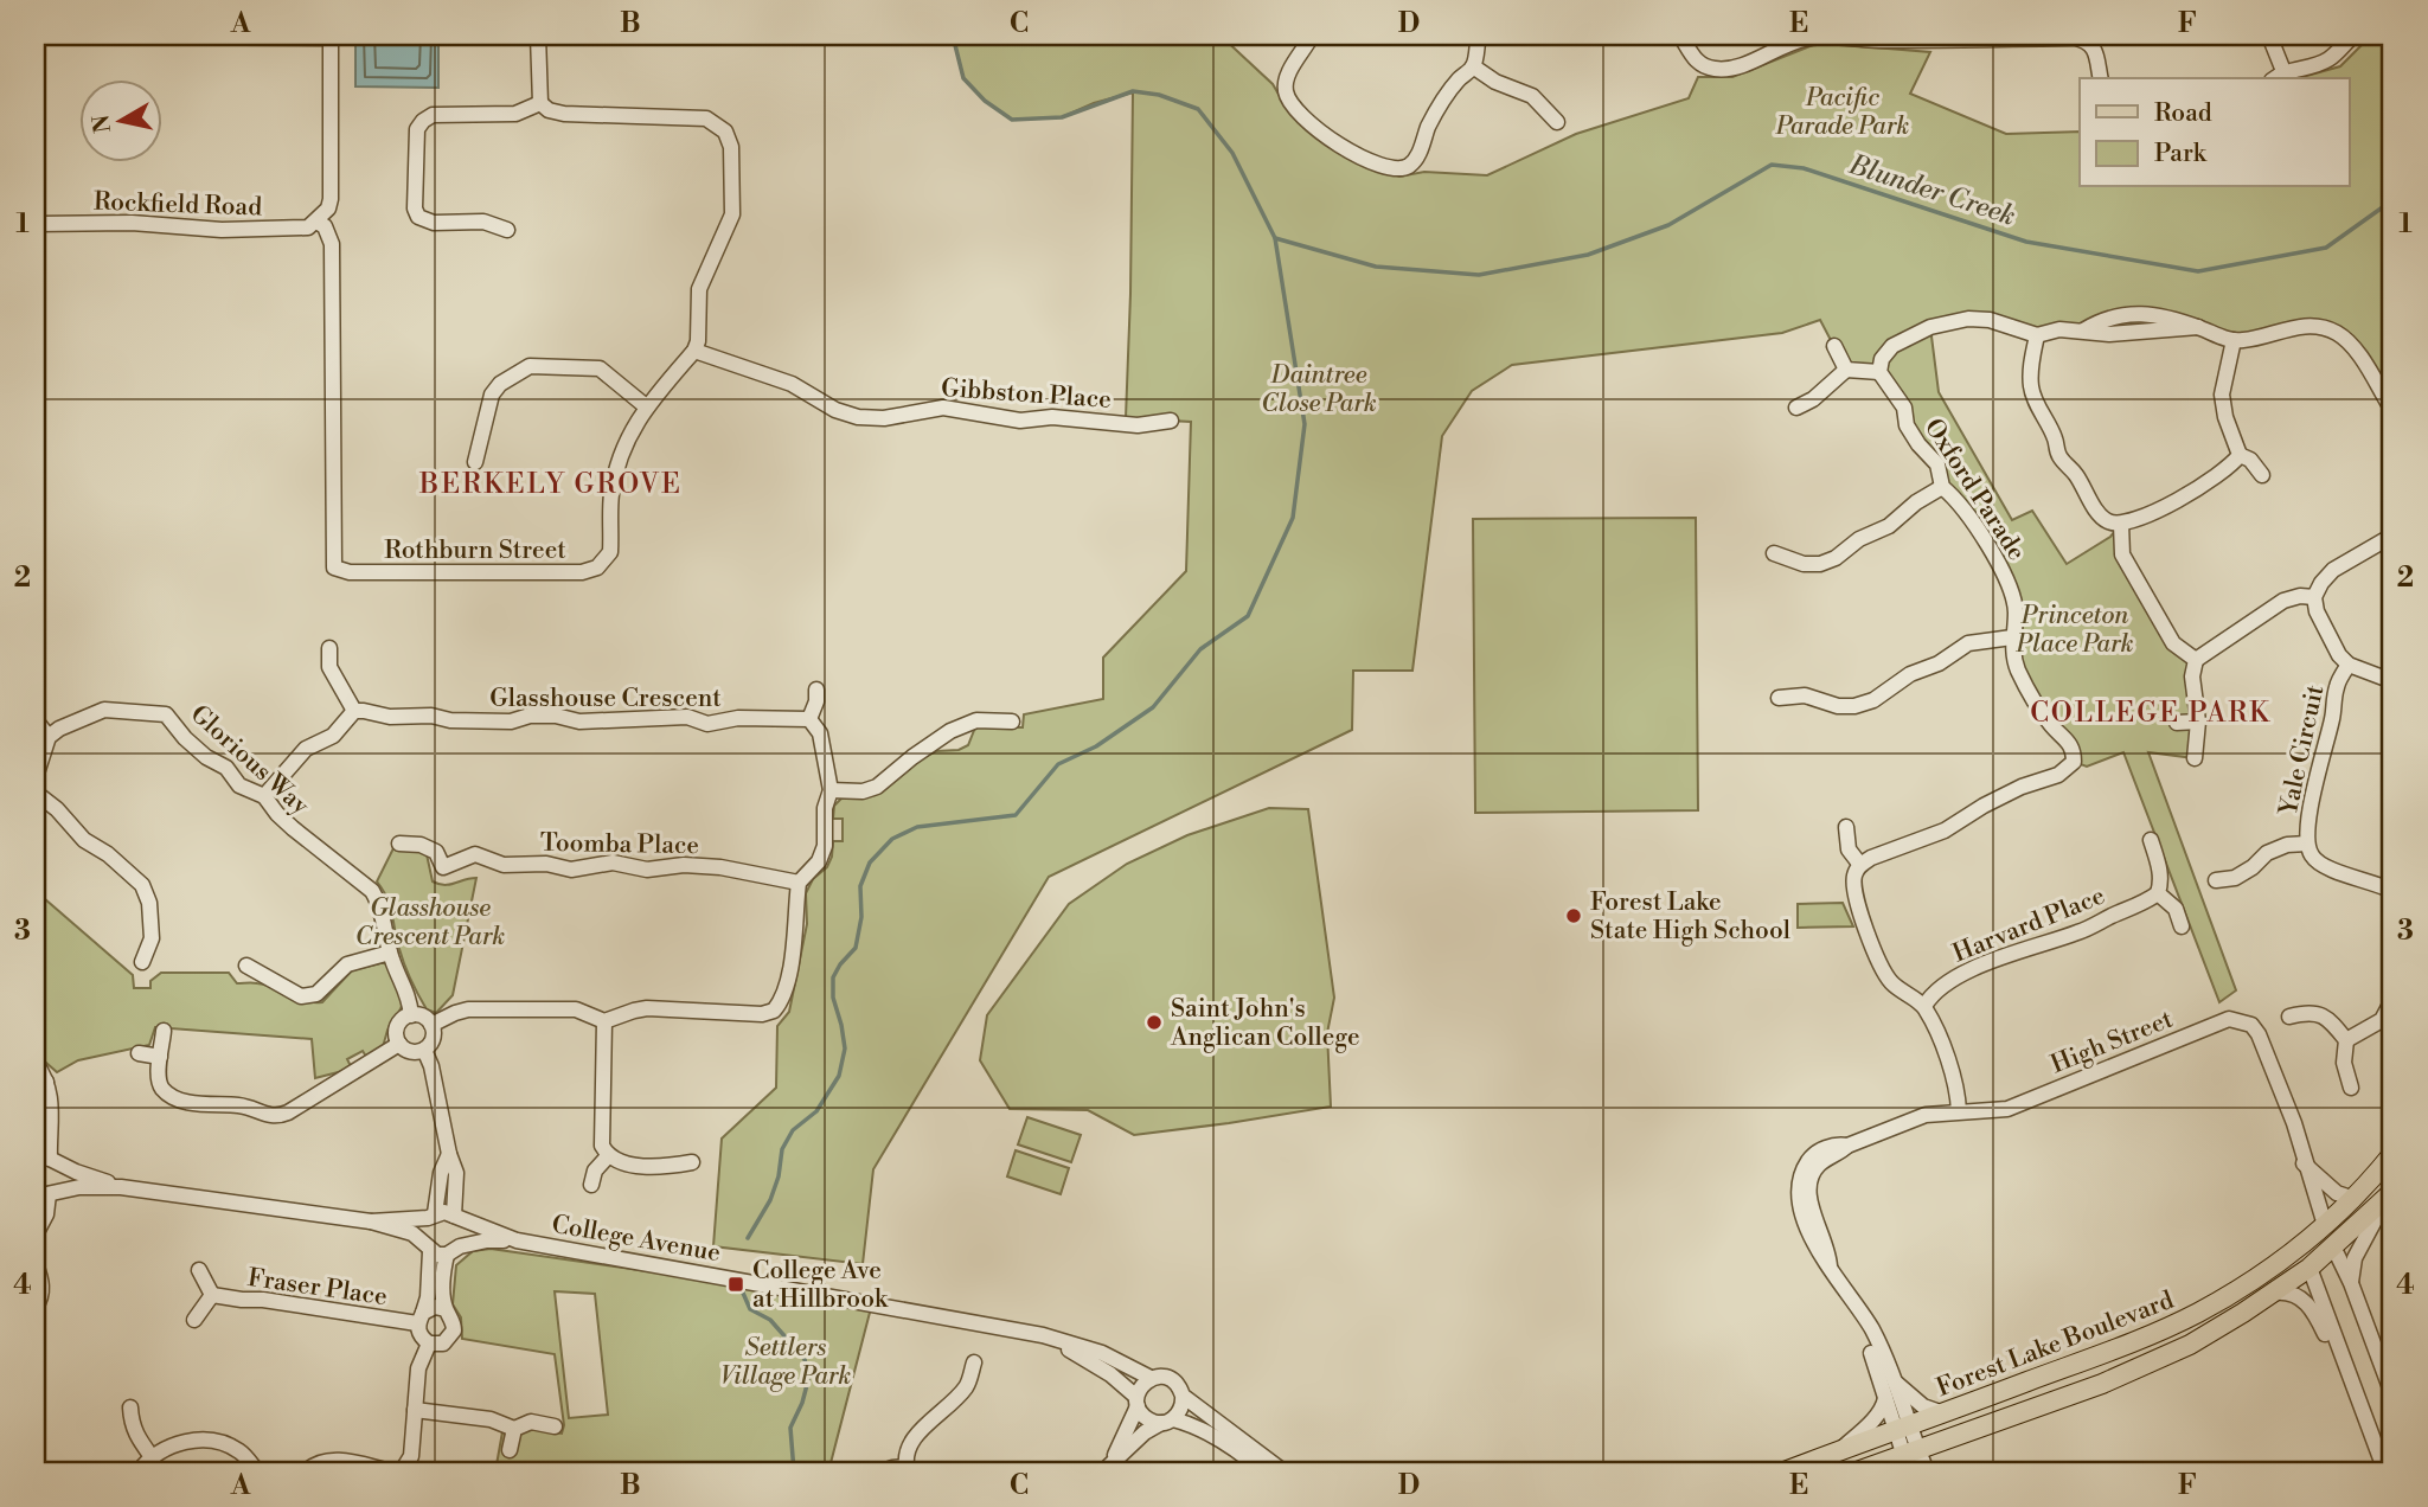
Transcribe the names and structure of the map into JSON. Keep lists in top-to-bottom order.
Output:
{
  "streets": {
    "main road": ["Forest Lake Boulevard"],
    "street": [
      "Rockfield Road",
      "Gibbston Place",
      "Oxford Parade",
      "Rothburn Street",
      "Glasshouse Crescent",
      "Yale Circuit",
      "Glorious Way",
      "Toomba Place",
      "Harvard Place",
      "High Street",
      "College Avenue",
      "Fraser Place"
    ]
  },
  "crossings": [
    ["Rockfield Road", "Rothburn Street"],
    ["Gibbston Place", "Rothburn Street"],
    ["High Street", "Forest Lake Boulevard"]
  ],
  "districts": ["BERKELY GROVE", "COLLEGE PARK"],
  "water": ["Blunder Creek"],
  "parks": [
    "Pacific Parade Park",
    "Daintree Close Park",
    "Princeton Place Park",
    "Glasshouse Crescent Park",
    "Settlers Village Park"
  ],
  "places": {
    "other": ["Forest Lake State High School", "Saint John's Anglican College"],
    "transit": ["College Ave at Hillbrook"]
  },
  "legend": ["Road", "Park"],
  "north": "left",
  "grid": {
    "columns": [
      "A",
      "B",
      "C",
      "D",
      "E",
      "F"
    ],
    "rows": [
      "1",
      "2",
      "3",
      "4"
    ]
  }
}
